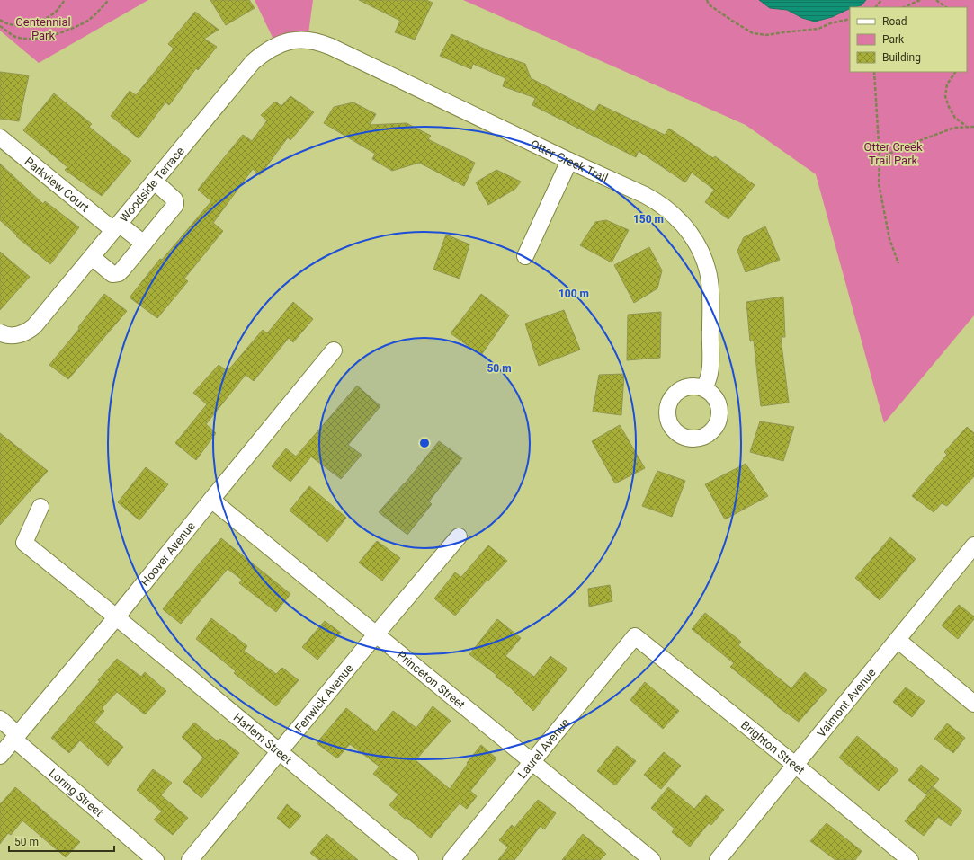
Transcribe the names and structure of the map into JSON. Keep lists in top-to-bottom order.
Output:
{
  "streets": {
    "street": [
      "Otter Creek Trail",
      "Parkview Court",
      "Woodside Terrace",
      "Hoover Avenue",
      "Princeton Street",
      "Fenwick Avenue",
      "Valmont Avenue",
      "Harlem Street",
      "Laurel Avenue",
      "Brighton Street",
      "Loring Street"
    ]
  },
  "crossings": [
    ["Otter Creek Trail", "Woodside Terrace"],
    ["Parkview Court", "Woodside Terrace"],
    ["Hoover Avenue", "Princeton Street"],
    ["Hoover Avenue", "Harlem Street"],
    ["Hoover Avenue", "Loring Street"],
    ["Princeton Street", "Fenwick Avenue"],
    ["Princeton Street", "Laurel Avenue"],
    ["Fenwick Avenue", "Harlem Street"],
    ["Valmont Avenue", "Brighton Street"],
    ["Laurel Avenue", "Brighton Street"]
  ],
  "parks": ["Centennial Park", "Otter Creek Trail Park"],
  "legend": ["Road", "Park", "Building"],
  "scale_bar": "50 m",
  "rings": ["150 m", "100 m", "50 m"]
}
